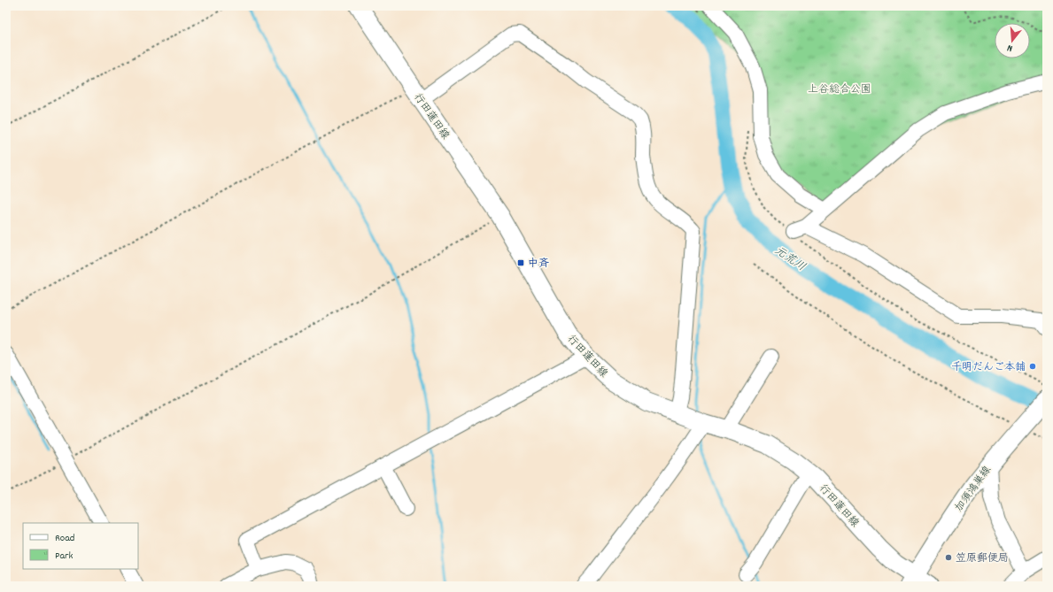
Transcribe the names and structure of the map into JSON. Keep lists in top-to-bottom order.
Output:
{
  "streets": {
    "main road": ["行田蓮田線", "加須鴻巣線"]
  },
  "crossings": [
    ["行田蓮田線", "加須鴻巣線"]
  ],
  "water": ["元荒川"],
  "parks": ["上谷総合公園"],
  "places": {
    "transit": ["中斉"],
    "other": ["千明だんご本舗", "笠原郵便局"]
  },
  "legend": ["Road", "Park"],
  "north": "bottom"
}
